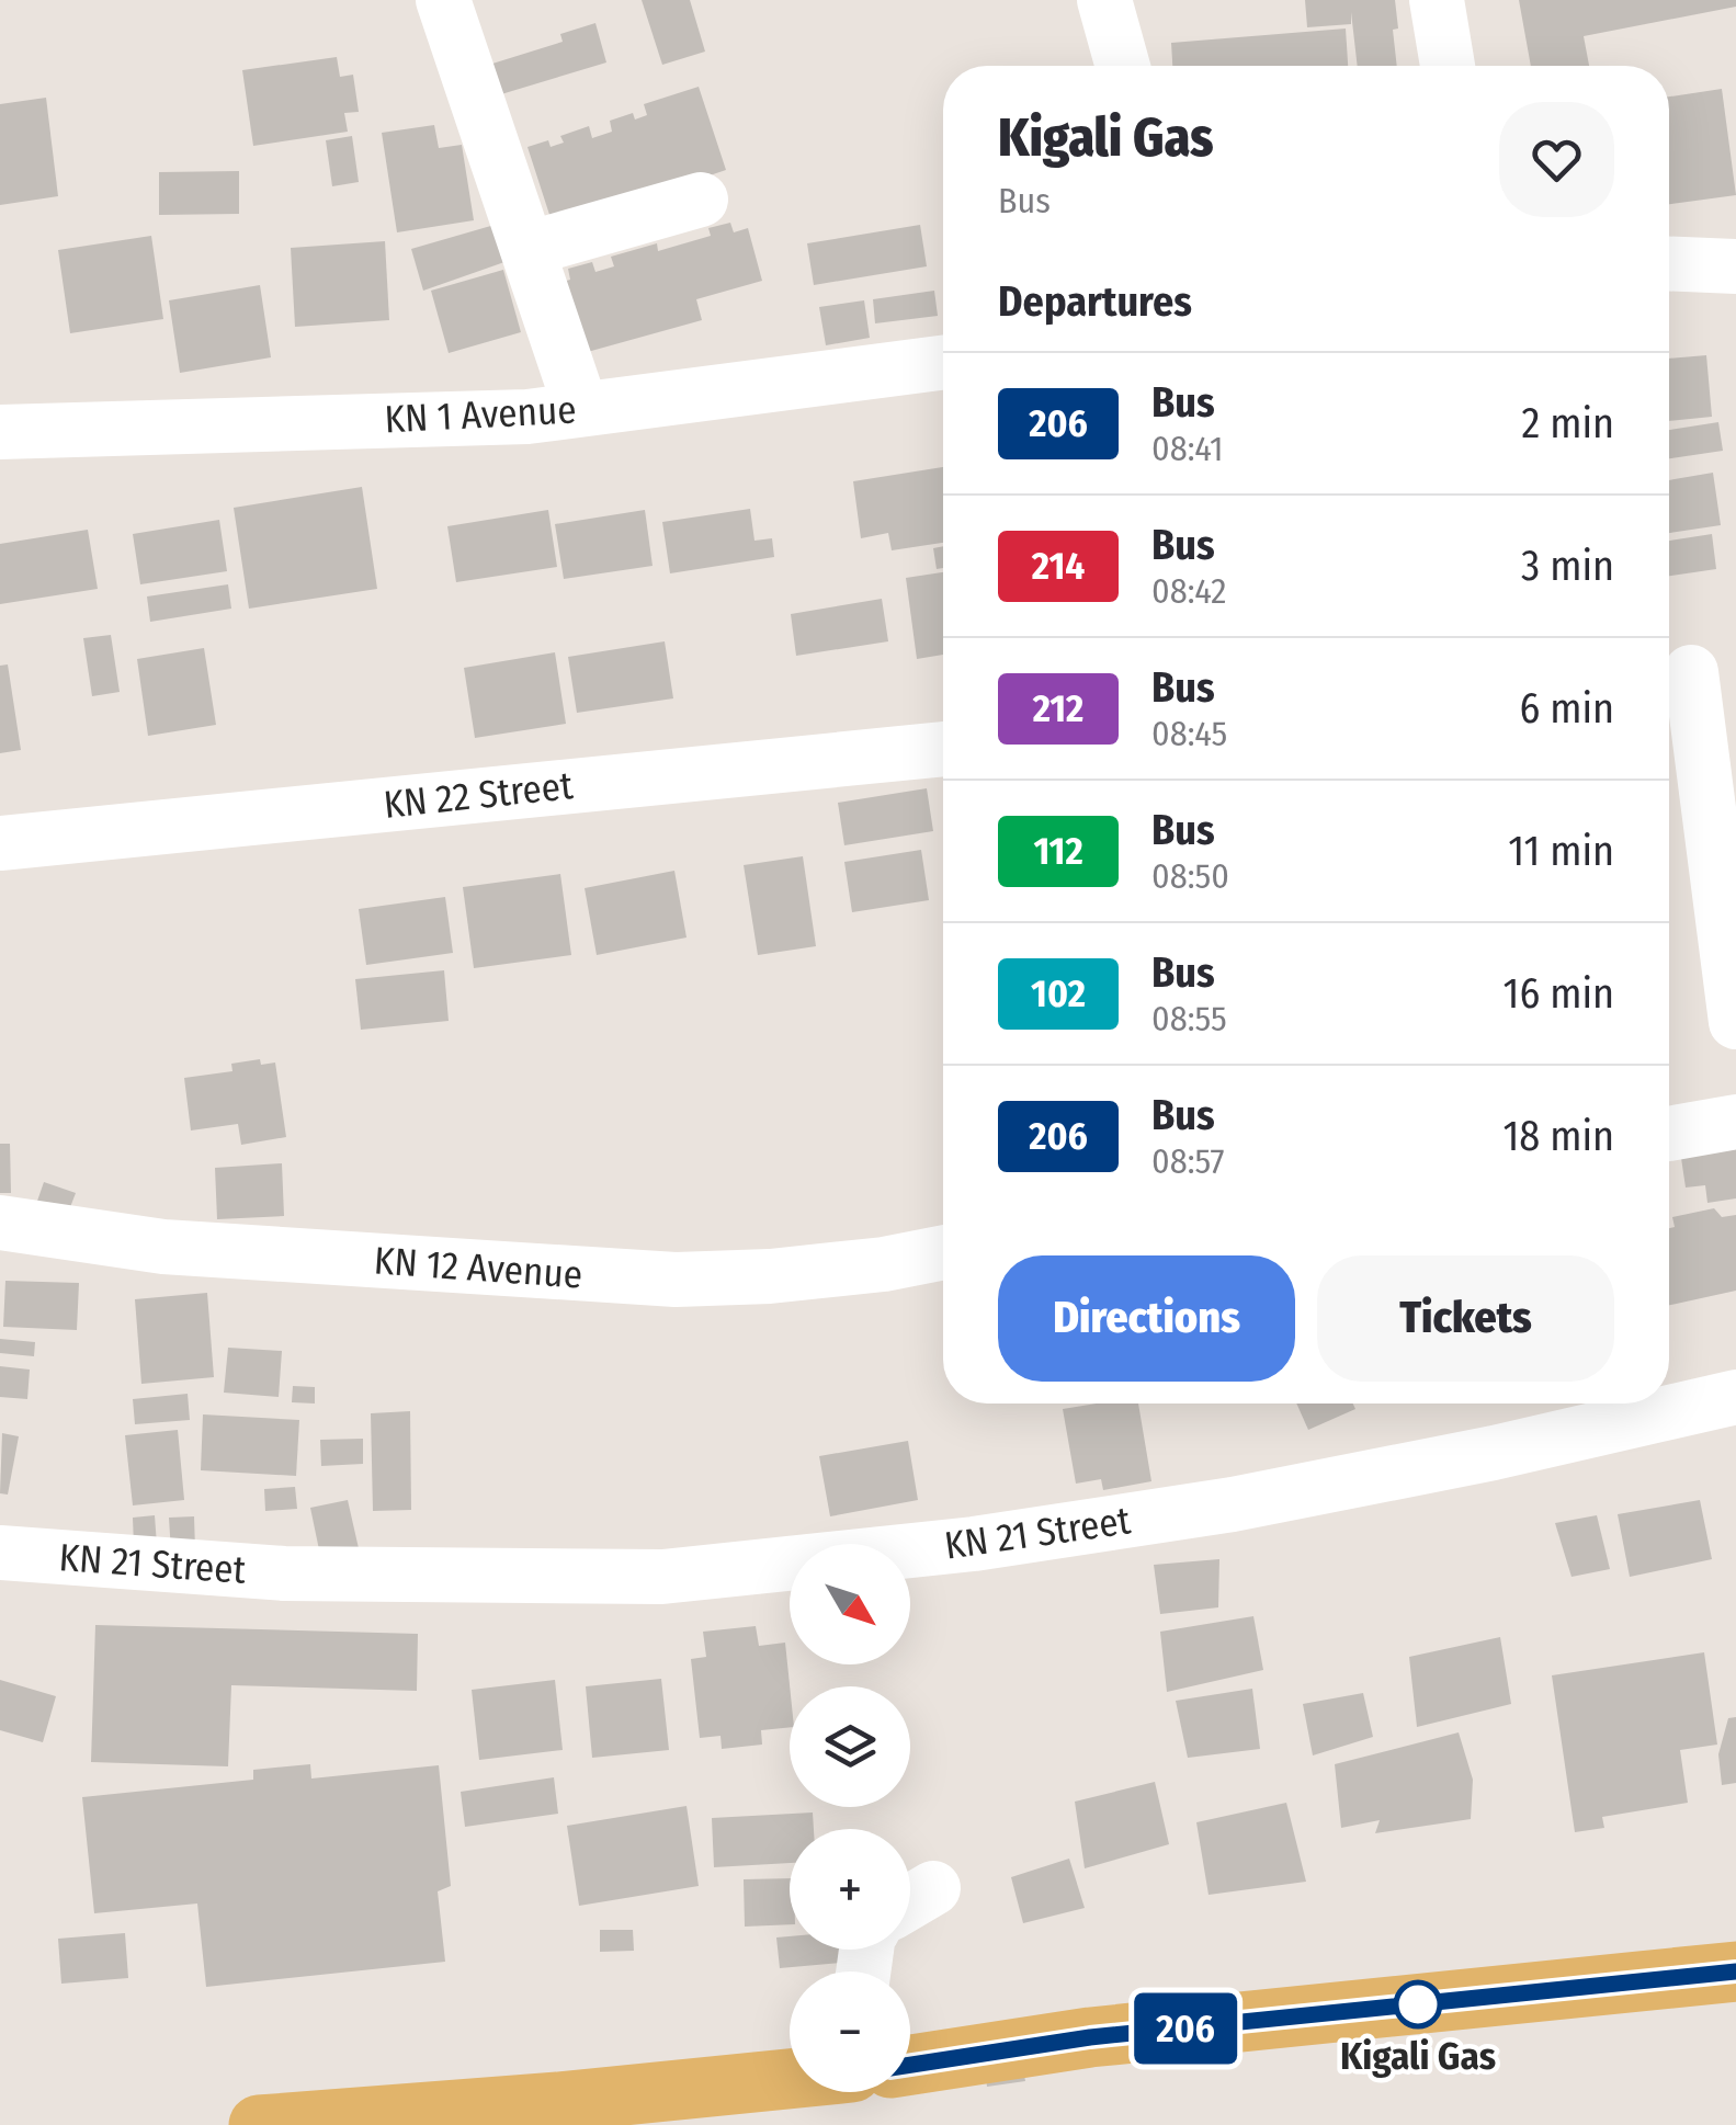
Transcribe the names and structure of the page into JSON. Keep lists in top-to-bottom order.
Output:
{
  "streets": {
    "street": [
      "KN 1 Avenue",
      "KN 22 Street",
      "KN 12 Avenue",
      "KN 21 Street"
    ]
  },
  "places": ["Kigali Gas"],
  "lines": ["bus line 206"],
  "north": "bottom right",
  "page": {
    "on_map": "206",
    "heading": [
      ["Kigali Gas", "Bus"],
      "Departures"
    ],
    "list": [
      {
        "mark": "206",
        "name": "Bus",
        "note": "08:41",
        "value": "2 min"
      },
      {
        "mark": "214",
        "name": "Bus",
        "note": "08:42",
        "value": "3 min"
      },
      {
        "mark": "212",
        "name": "Bus",
        "note": "08:45",
        "value": "6 min"
      },
      {
        "mark": "112",
        "name": "Bus",
        "note": "08:50",
        "value": "11 min"
      },
      {
        "mark": "102",
        "name": "Bus",
        "note": "08:55",
        "value": "16 min"
      },
      {
        "mark": "206",
        "name": "Bus",
        "note": "08:57",
        "value": "18 min"
      }
    ],
    "buttons": ["Directions", "Tickets"],
    "map_buttons": ["+", "−"]
  }
}
